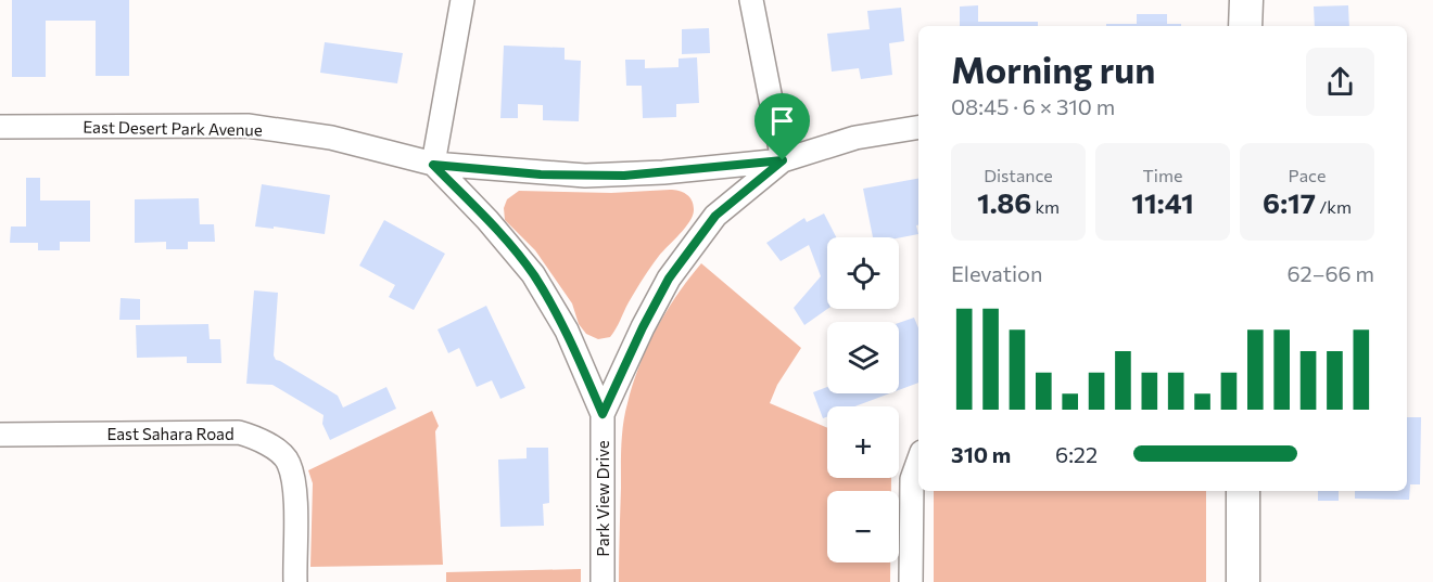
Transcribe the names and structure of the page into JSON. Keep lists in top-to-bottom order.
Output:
{
  "streets": {
    "street": ["East Desert Park Avenue", "East Sahara Road", "Park View Drive"]
  },
  "crossings": [
    ["East Desert Park Avenue", "Park View Drive"]
  ],
  "page": {
    "heading": ["Morning run", "08:45 · 6 × 310 m"],
    "stats": [
      ["Distance", "1.86 km"],
      ["Time", "11:41"],
      ["Pace", "6:17 /km"]
    ],
    "map_buttons": ["+", "−"],
    "chart": ["Elevation", "62–66 m"],
    "list": [
      {
        "name": "310 m",
        "note": "6:22"
      }
    ]
  }
}
